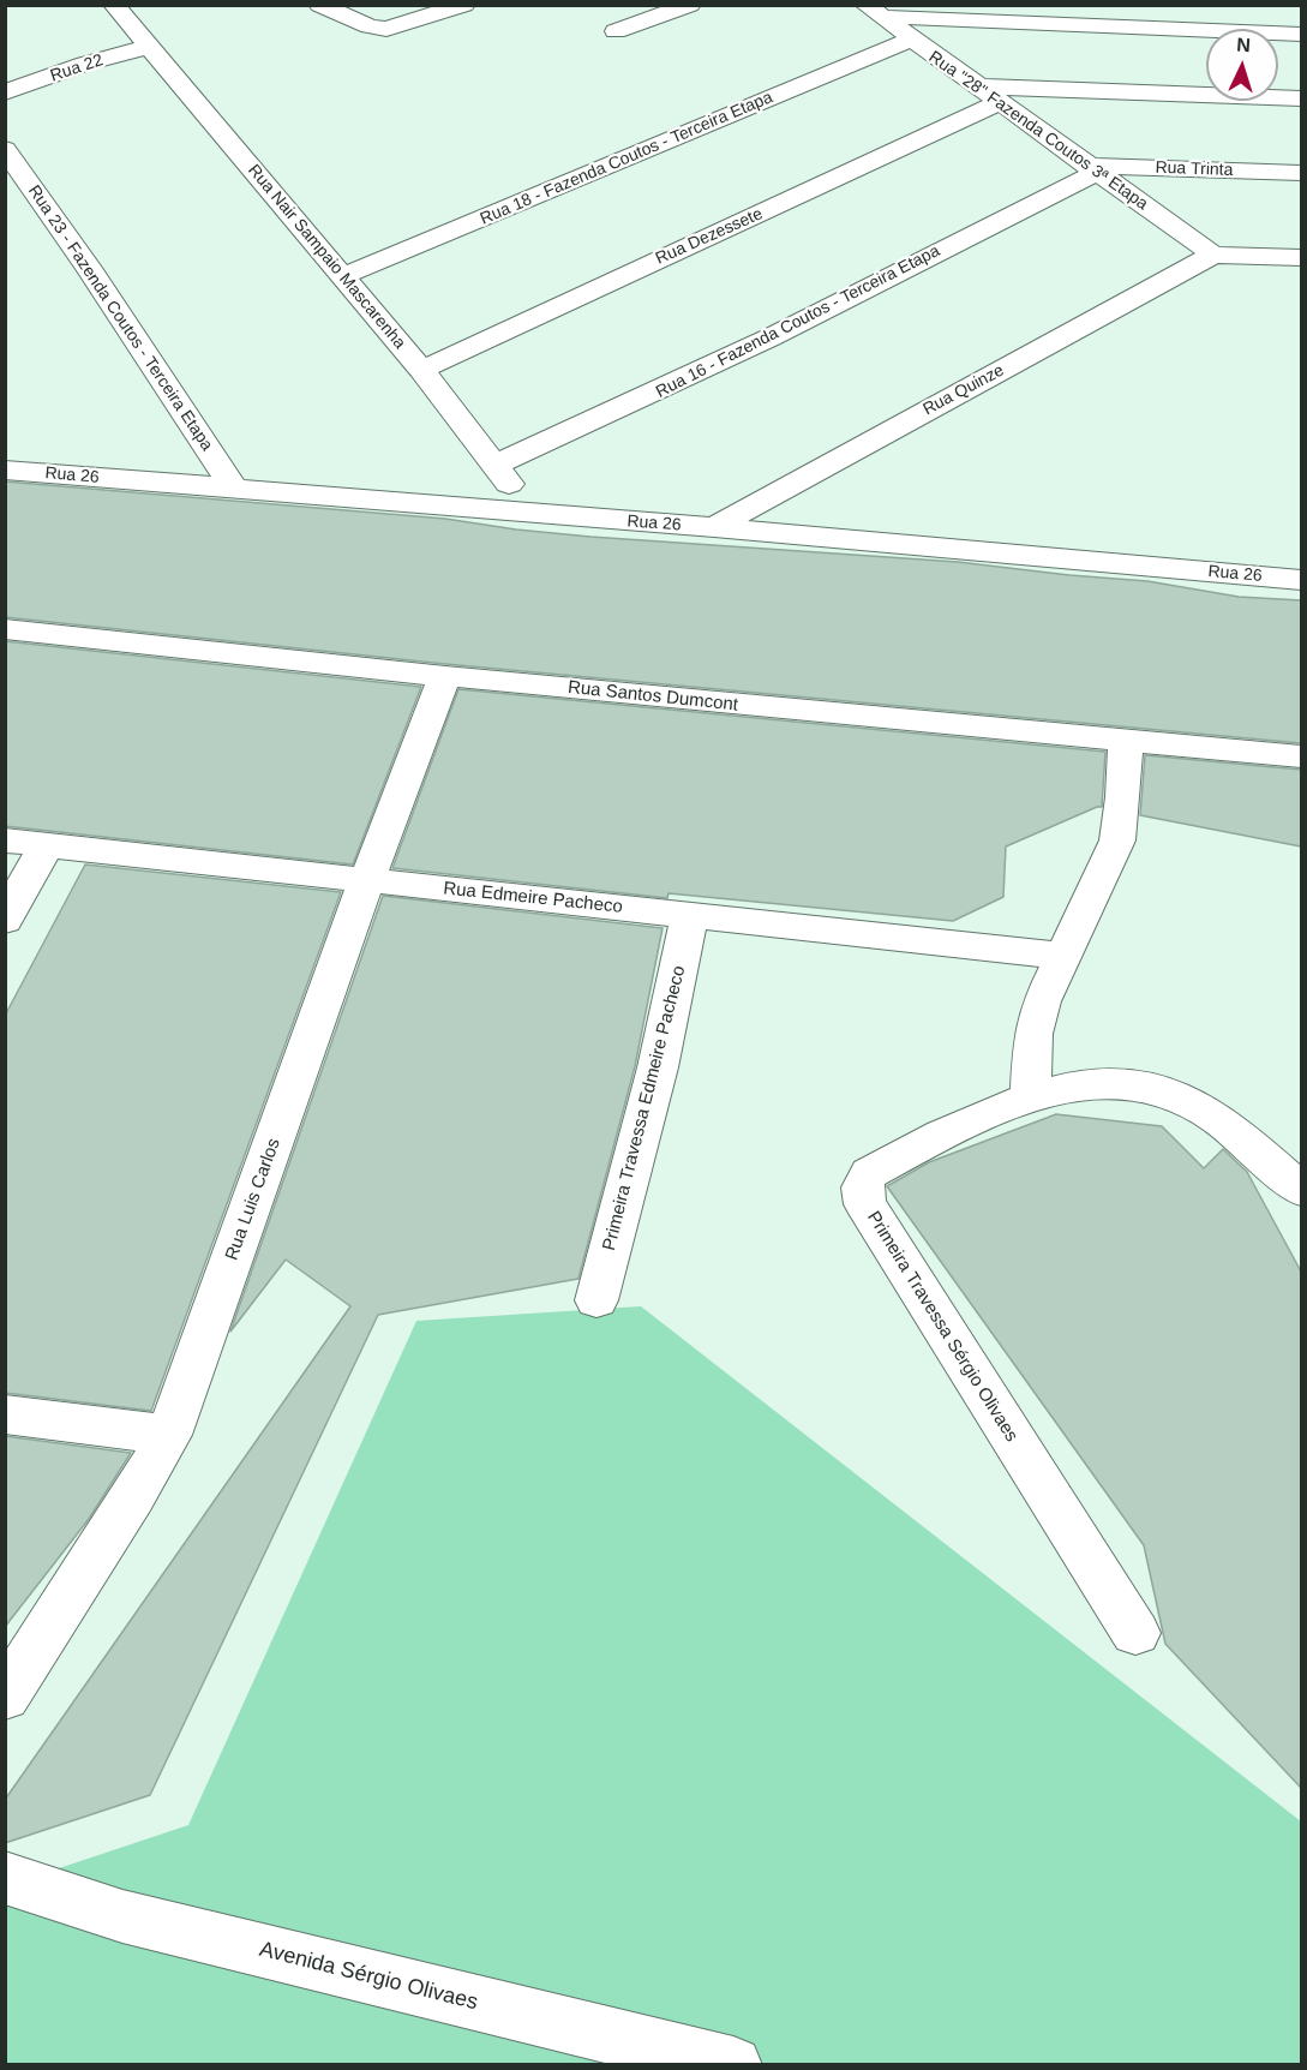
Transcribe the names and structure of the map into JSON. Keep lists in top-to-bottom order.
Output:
{
  "streets": {
    "street": [
      "Rua 22",
      "Rua \"28\" Fazenda Coutos 3ª Etapa",
      "Rua 18 - Fazenda Coutos - Terceira Etapa",
      "Rua Trinta",
      "Rua Dezessete",
      "Rua Nair Sampaio Mascarenha",
      "Rua 23 - Fazenda Coutos - Terceira Etapa",
      "Rua 16 - Fazenda Coutos - Terceira Etapa",
      "Rua Quinze",
      "Rua 26",
      "Rua Santos Dumcont",
      "Rua Edmeire Pacheco",
      "Primeira Travessa Edmeire Pacheco",
      "Rua Luis Carlos",
      "Primeira Travessa Sérgio Olivaes",
      "Avenida Sérgio Olivaes"
    ]
  },
  "crossings": [
    ["Rua 22", "Rua Nair Sampaio Mascarenha"],
    ["Rua \"28\" Fazenda Coutos 3ª Etapa", "Rua 18 - Fazenda Coutos - Terceira Etapa"],
    ["Rua \"28\" Fazenda Coutos 3ª Etapa", "Rua Trinta"],
    ["Rua \"28\" Fazenda Coutos 3ª Etapa", "Rua Dezessete"],
    ["Rua \"28\" Fazenda Coutos 3ª Etapa", "Rua 16 - Fazenda Coutos - Terceira Etapa"],
    ["Rua \"28\" Fazenda Coutos 3ª Etapa", "Rua Quinze"],
    ["Rua 18 - Fazenda Coutos - Terceira Etapa", "Rua Nair Sampaio Mascarenha"],
    ["Rua Trinta", "Rua 16 - Fazenda Coutos - Terceira Etapa"],
    ["Rua Dezessete", "Rua Nair Sampaio Mascarenha"],
    ["Rua Nair Sampaio Mascarenha", "Rua 16 - Fazenda Coutos - Terceira Etapa"],
    ["Rua Nair Sampaio Mascarenha", "Rua 26"],
    ["Rua 23 - Fazenda Coutos - Terceira Etapa", "Rua 26"],
    ["Rua Quinze", "Rua 26"],
    ["Rua Santos Dumcont", "Rua Luis Carlos"],
    ["Rua Edmeire Pacheco", "Primeira Travessa Edmeire Pacheco"],
    ["Rua Edmeire Pacheco", "Rua Luis Carlos"]
  ],
  "north": "top"
}
